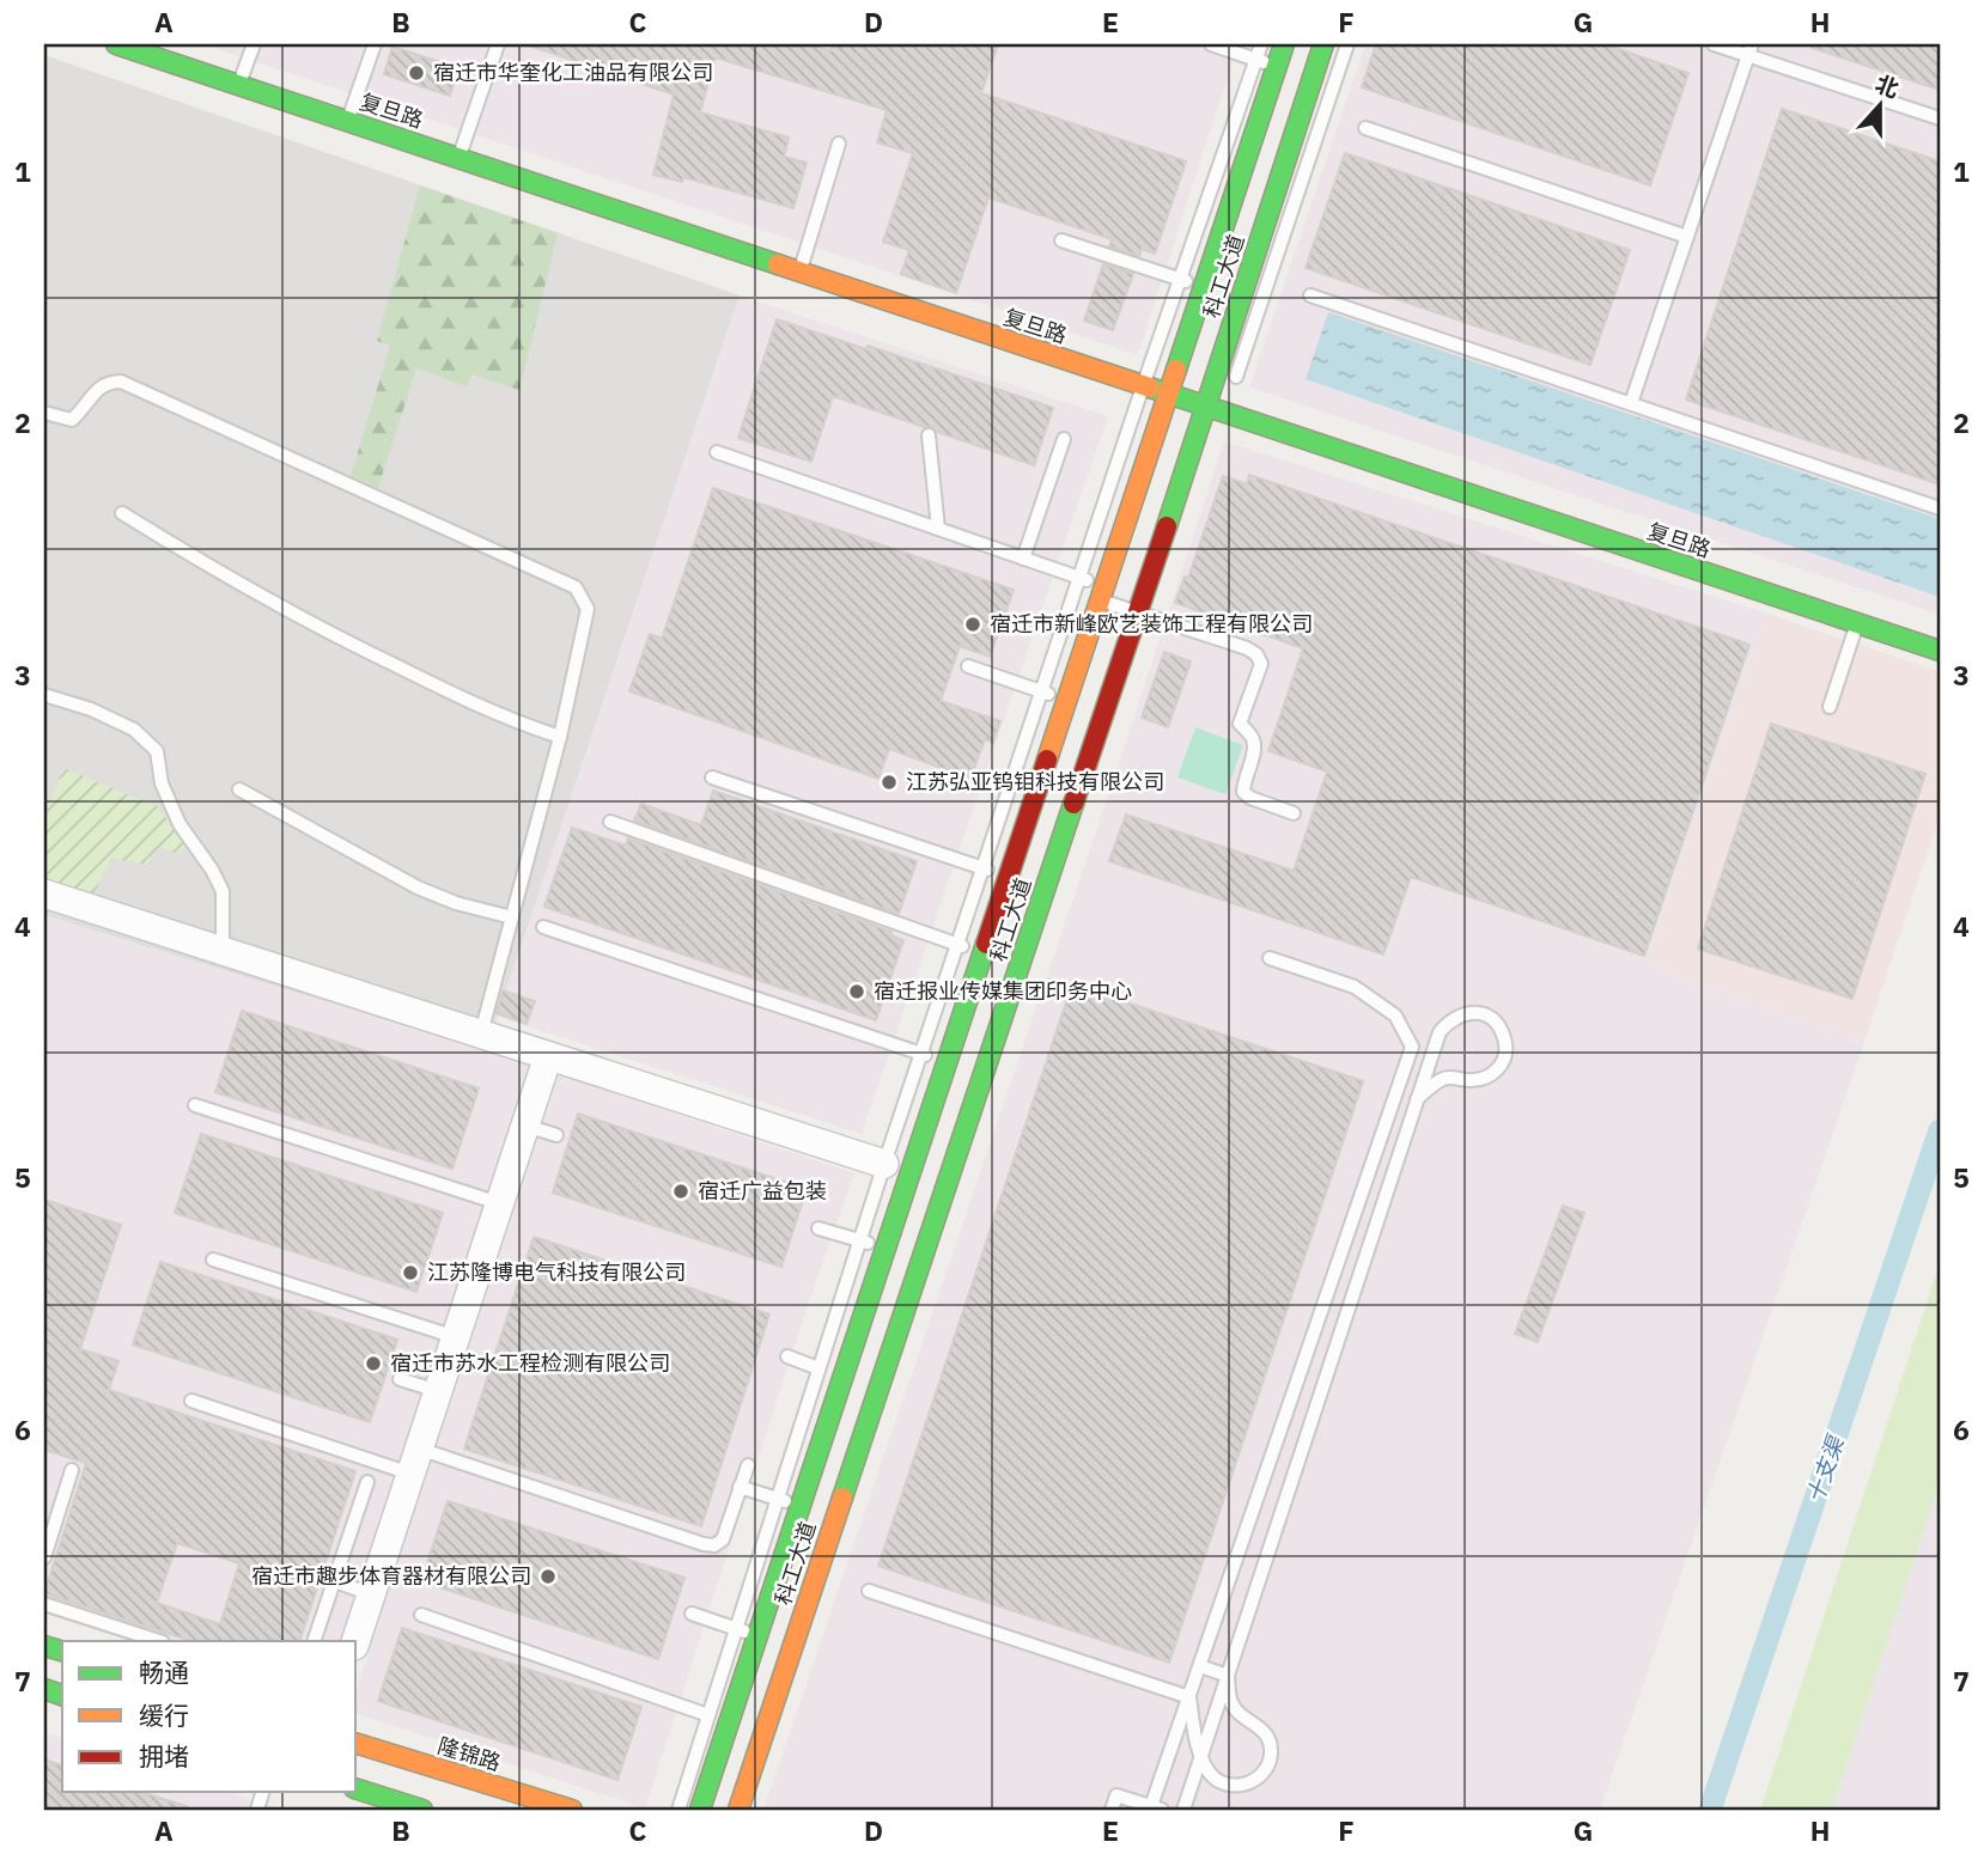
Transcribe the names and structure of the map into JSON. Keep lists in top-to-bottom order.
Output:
{
  "streets": {
    "street": ["复旦路", "科工大道", "隆锦路"]
  },
  "crossings": [
    ["复旦路", "科工大道"]
  ],
  "water": ["十支渠"],
  "places": [
    "宿迁市华奎化工油品有限公司",
    "宿迁市新峰欧艺装饰工程有限公司",
    "江苏弘亚钨钼科技有限公司",
    "宿迁报业传媒集团印务中心",
    "宿迁广益包装",
    "江苏隆博电气科技有限公司",
    "宿迁市苏水工程检测有限公司",
    "宿迁市趣步体育器材有限公司"
  ],
  "legend": ["畅通", "缓行", "拥堵"],
  "north": "top",
  "grid": {
    "columns": [
      "A",
      "B",
      "C",
      "D",
      "E",
      "F",
      "G",
      "H"
    ],
    "rows": [
      "1",
      "2",
      "3",
      "4",
      "5",
      "6",
      "7"
    ]
  }
}
